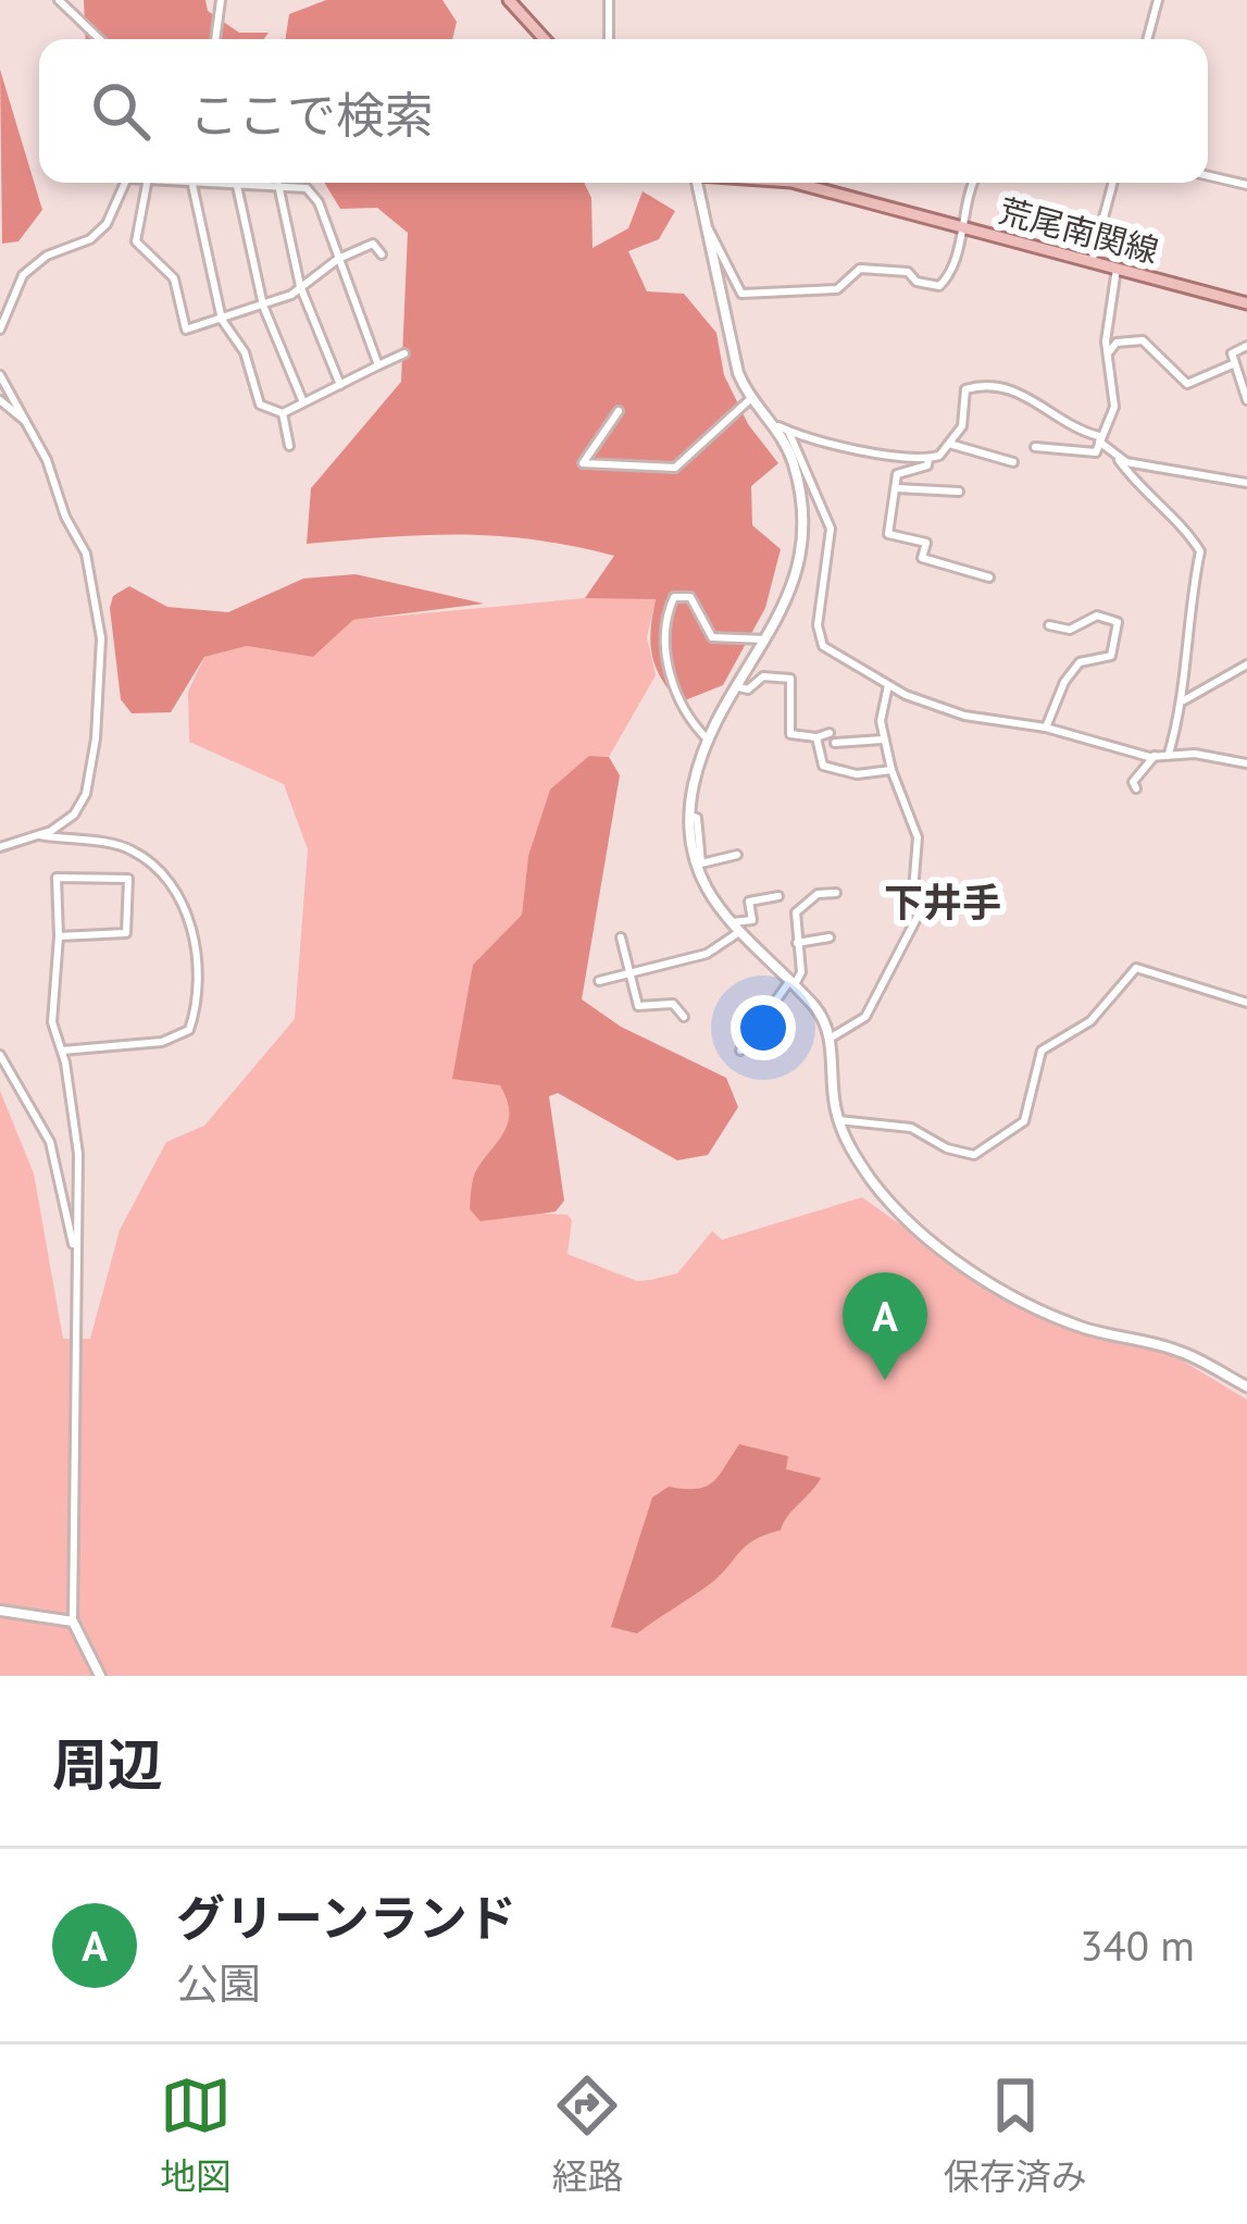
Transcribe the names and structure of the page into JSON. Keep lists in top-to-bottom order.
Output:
{
  "streets": {
    "main road": ["荒尾南関線"]
  },
  "districts": ["下井手"],
  "page": {
    "search": "ここで検索",
    "pins": "A",
    "heading": "周辺",
    "list": [
      {
        "mark": "A",
        "name": "グリーンランド",
        "note": "公園",
        "value": "340 m"
      }
    ],
    "nav": ["地図", "経路", "保存済み"]
  }
}
